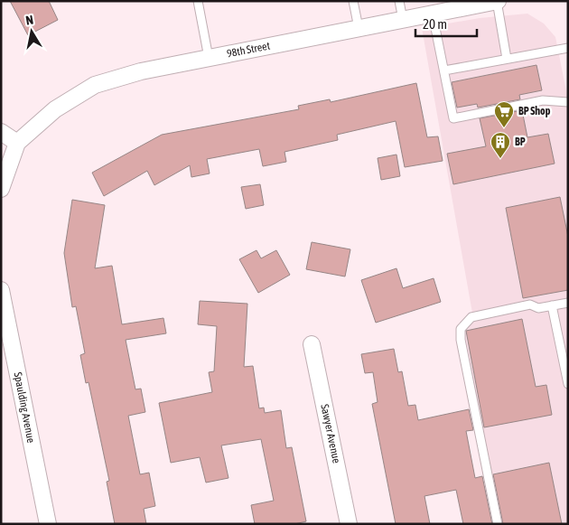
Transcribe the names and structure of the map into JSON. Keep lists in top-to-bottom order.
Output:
{
  "streets": {
    "street": ["98th Street", "Spaulding Avenue", "Sawyer Avenue"]
  },
  "places": {
    "supermarket": ["BP Shop"],
    "building": ["BP"]
  },
  "scale_bar": "20 m",
  "north": "top"
}
